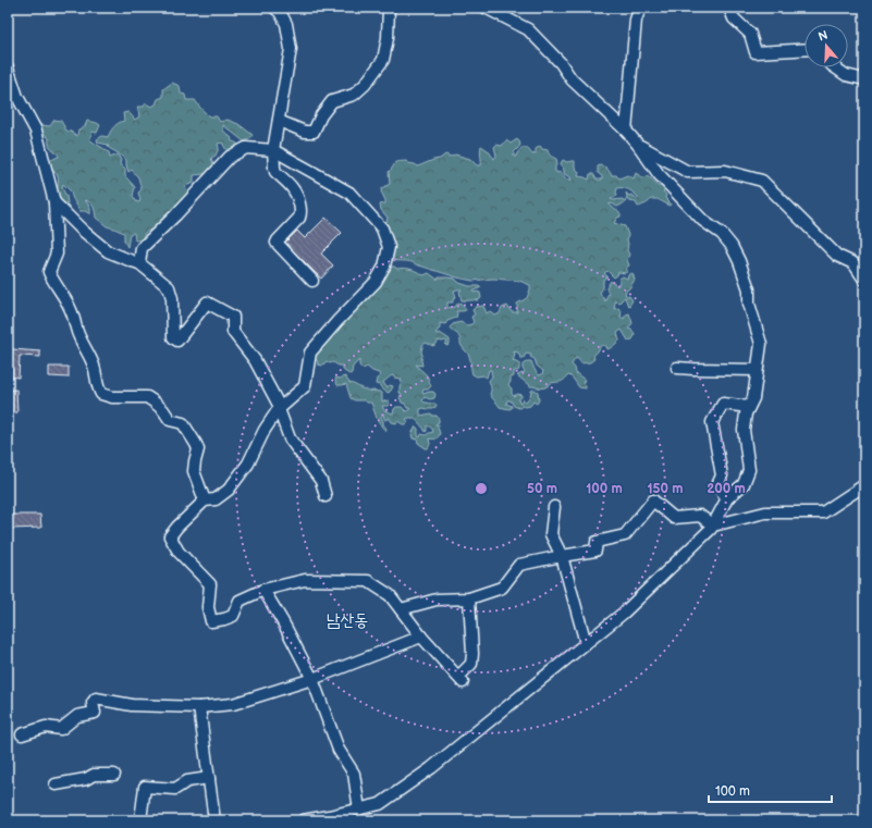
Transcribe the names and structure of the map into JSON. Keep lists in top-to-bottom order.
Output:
{
  "districts": ["남산동"],
  "scale_bar": "100 m",
  "north": "top",
  "rings": [
    "50 m",
    "100 m",
    "150 m",
    "200 m"
  ]
}
